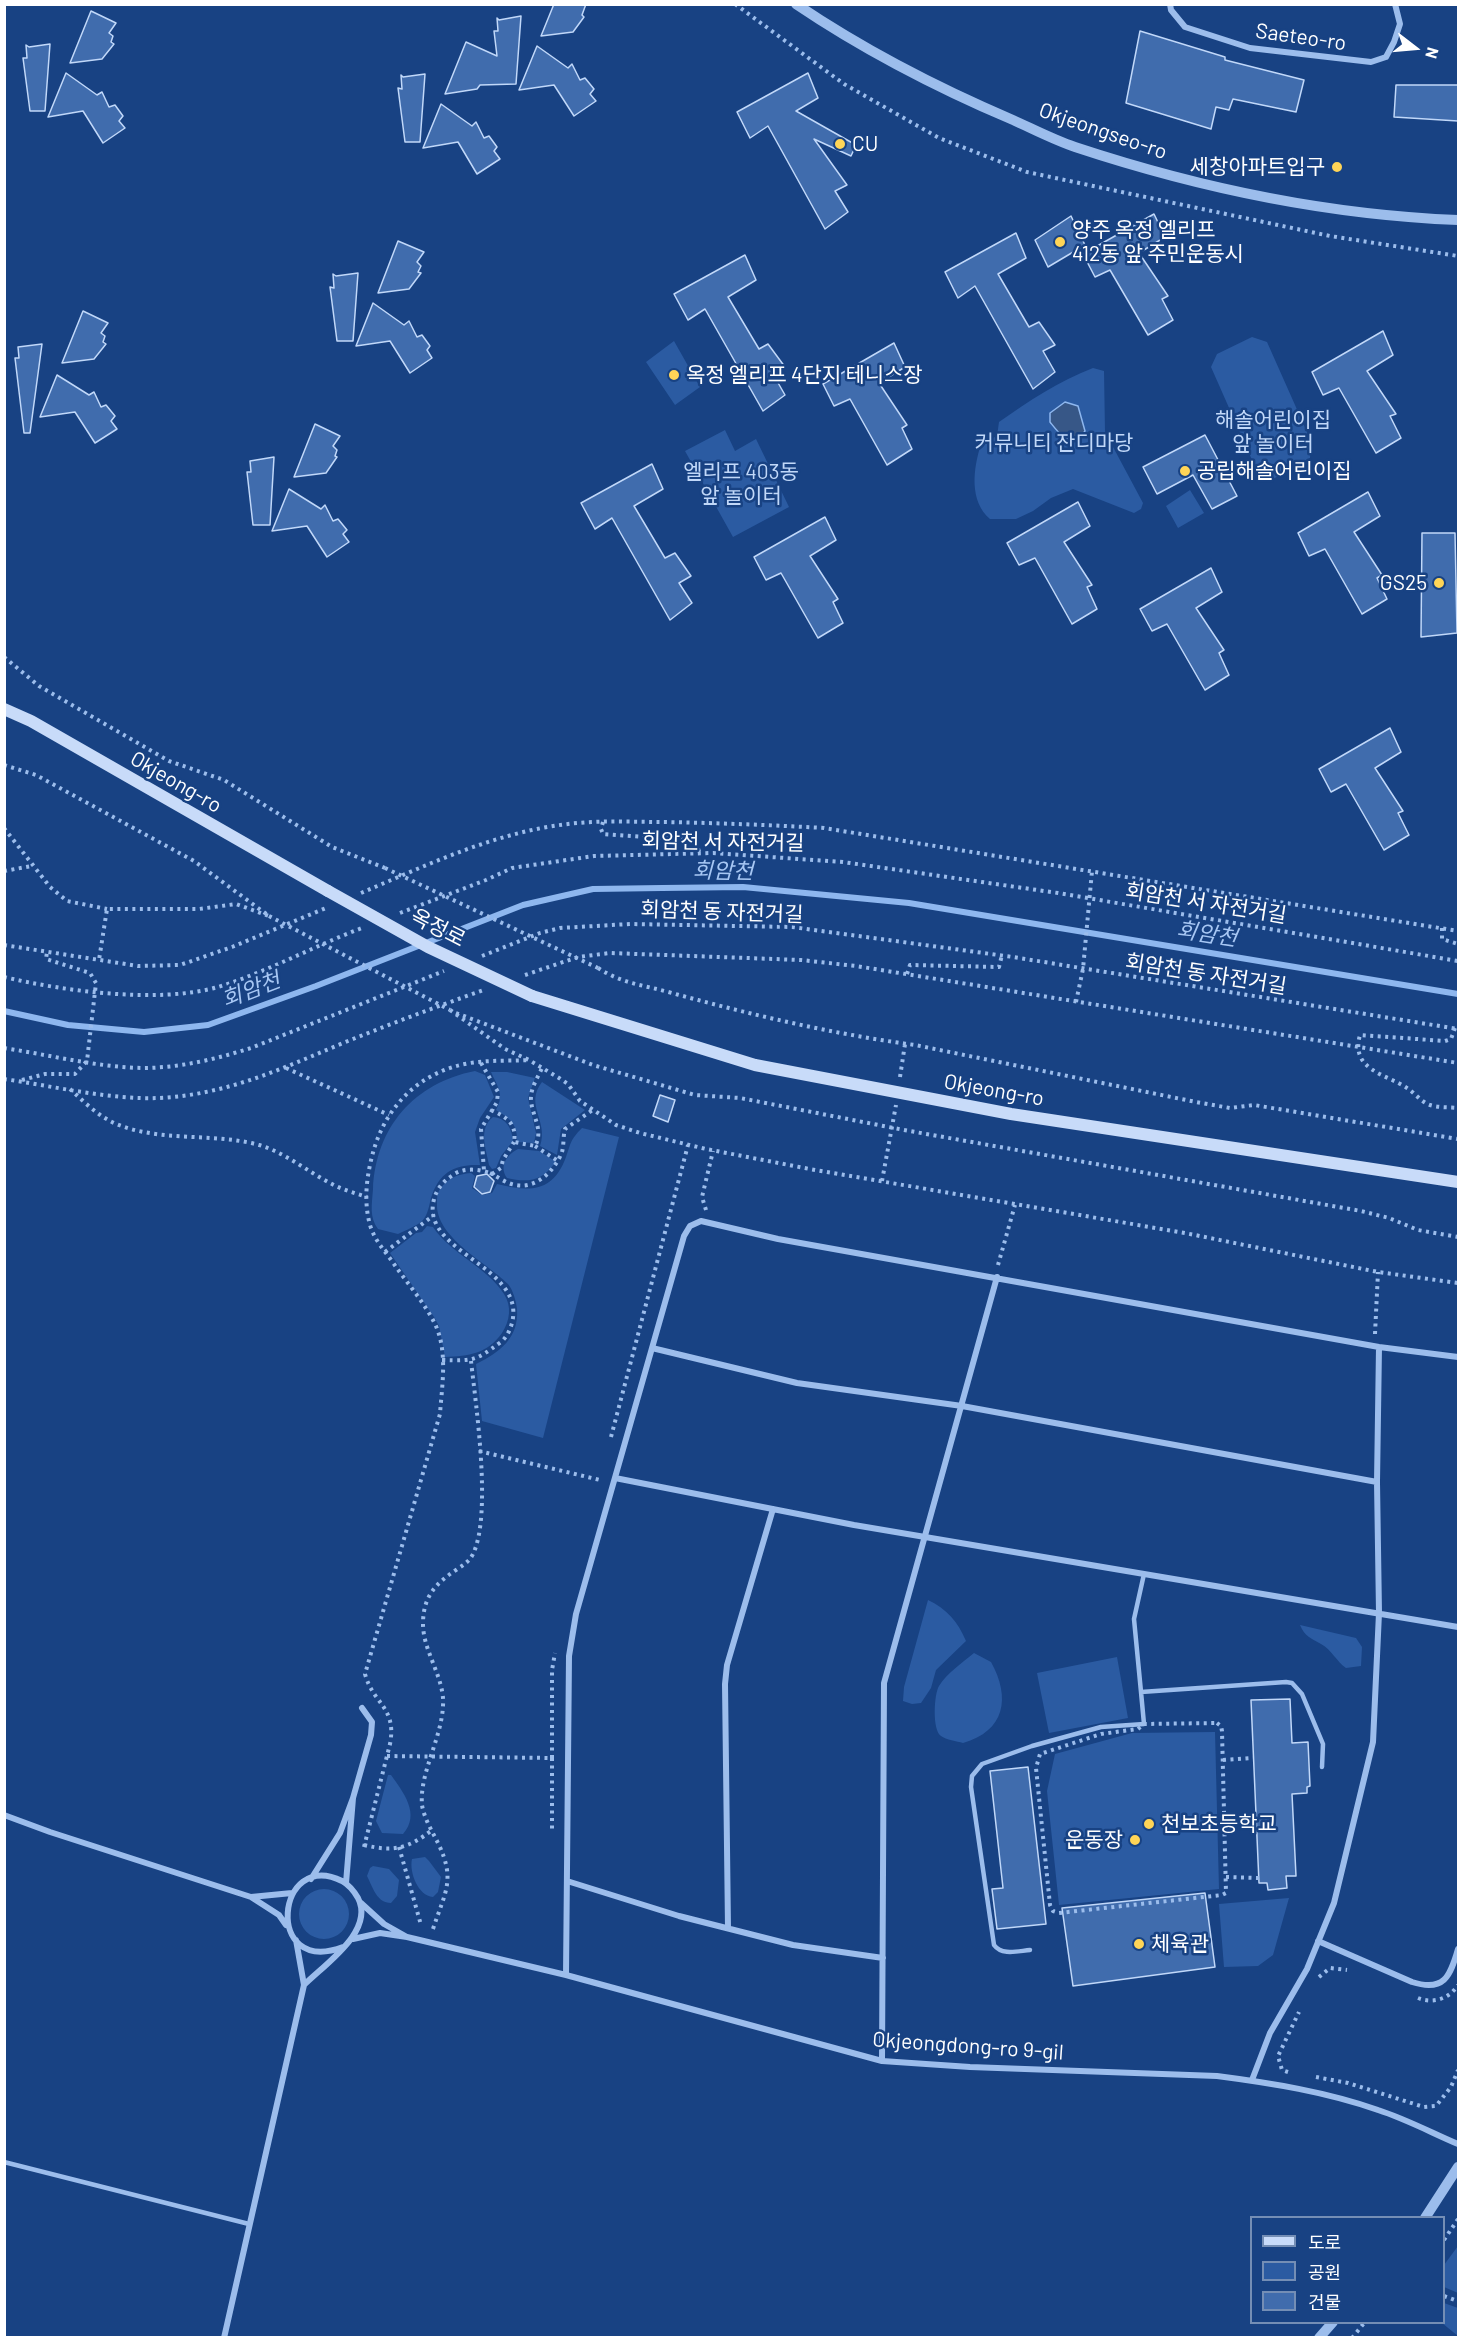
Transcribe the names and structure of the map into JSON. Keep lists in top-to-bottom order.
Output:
{
  "streets": {
    "main road": ["Okjeong-ro", "옥정로"],
    "street": ["Saeteo-ro", "Okjeongseo-ro", "Okjeongdong-ro 9-gil"],
    "path": ["회암천 서 자전거길", "회암천 동 자전거길"]
  },
  "crossings": [
    ["Okjeong-ro", "옥정로"]
  ],
  "water": ["회암천"],
  "parks": ["해솔어린이집 앞 놀이터", "커뮤니티 잔디마당", "엘리프 403동 앞 놀이터"],
  "places": [
    "CU",
    "세창아파트입구",
    "양주 옥정 엘리프 412동 앞 주민운동시",
    "옥정 엘리프 4단지 테니스장",
    "공립해솔어린이집",
    "GS25",
    "천보초등학교",
    "운동장",
    "체육관"
  ],
  "legend": ["도로", "공원", "건물"],
  "north": "right"
}
